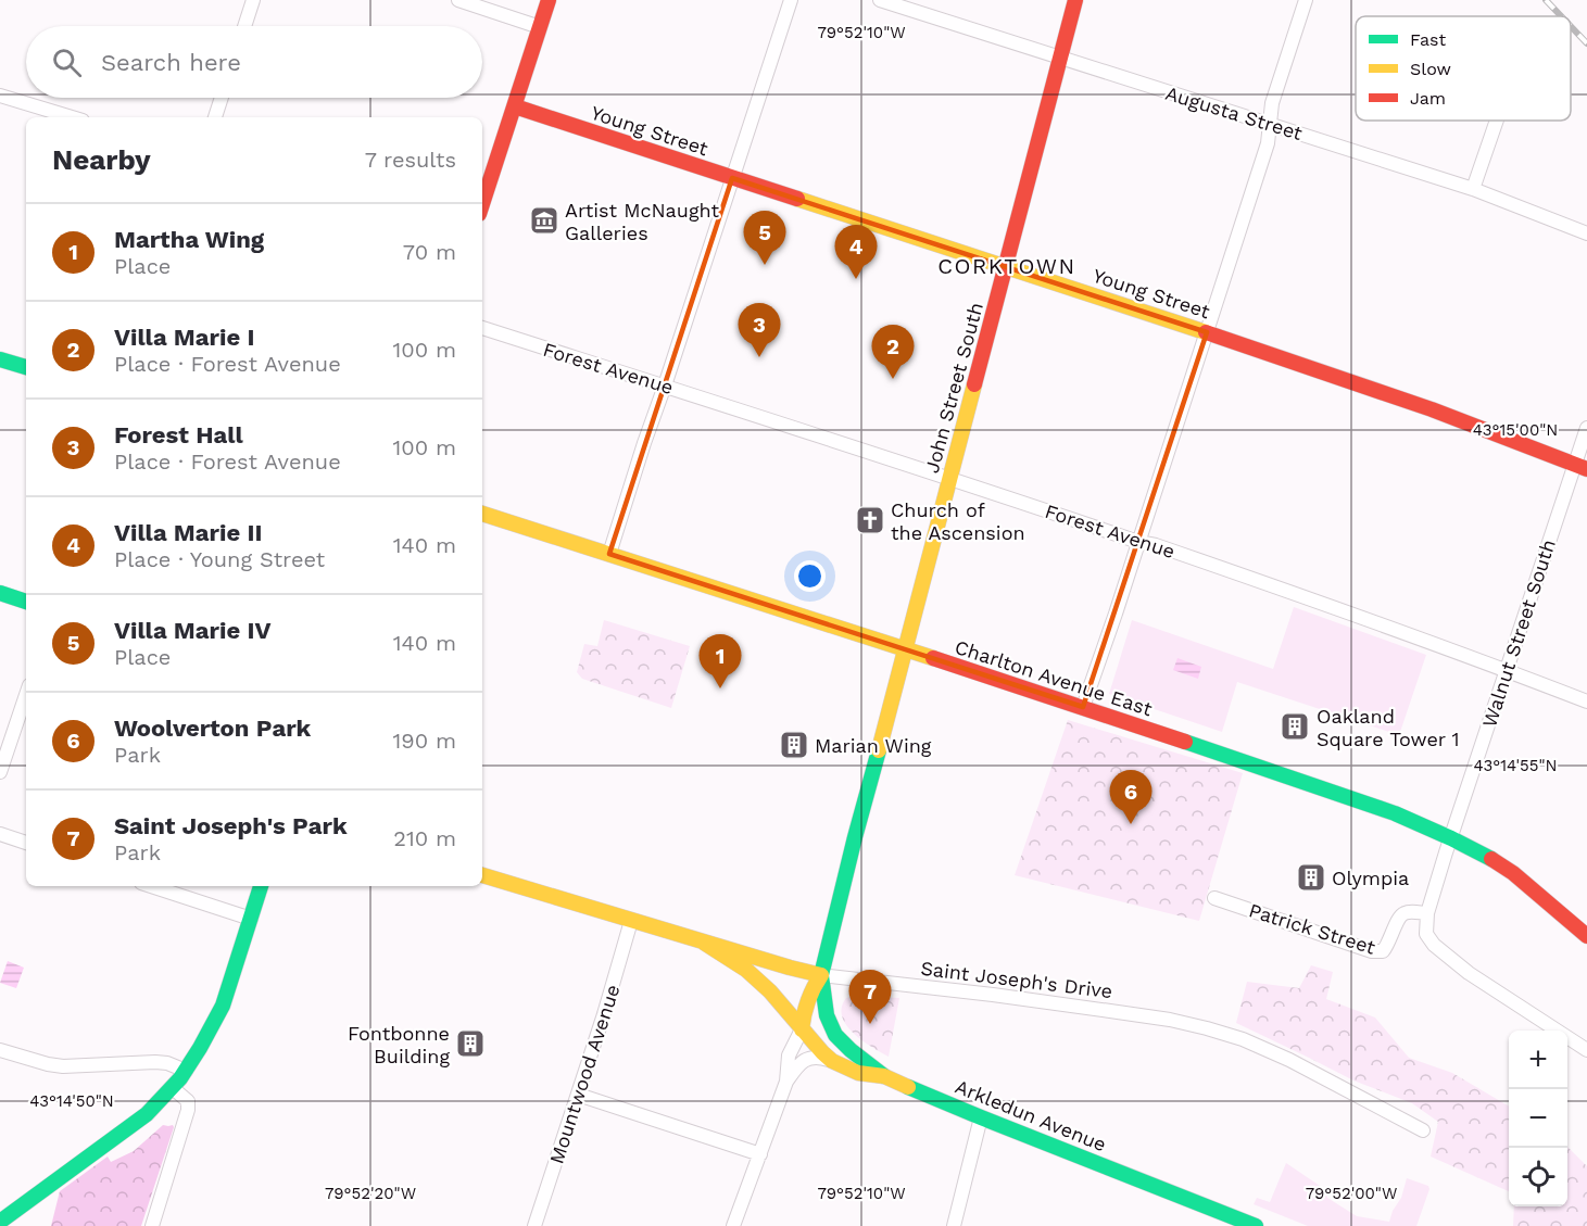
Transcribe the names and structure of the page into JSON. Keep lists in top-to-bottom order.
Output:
{
  "streets": {
    "main road": [
      "Young Street",
      "John Street South",
      "Charlton Avenue East",
      "Saint Joseph's Drive",
      "Arkledun Avenue"
    ],
    "street": [
      "Augusta Street",
      "Forest Avenue",
      "Walnut Street South",
      "Patrick Street",
      "Mountwood Avenue"
    ]
  },
  "crossings": [
    ["Augusta Street", "John Street South"],
    ["Young Street", "John Street South"],
    ["Young Street", "Walnut Street South"],
    ["Forest Avenue", "John Street South"],
    ["Forest Avenue", "Walnut Street South"],
    ["John Street South", "Charlton Avenue East"],
    ["John Street South", "Saint Joseph's Drive"],
    ["John Street South", "Arkledun Avenue"],
    ["Walnut Street South", "Charlton Avenue East"],
    ["Walnut Street South", "Patrick Street"],
    ["Saint Joseph's Drive", "Mountwood Avenue"],
    ["Saint Joseph's Drive", "Arkledun Avenue"]
  ],
  "districts": ["CORKTOWN"],
  "places": {
    "museum": ["Artist McNaught Galleries"],
    "church": ["Church of the Ascension"],
    "building": [
      "Oakland Square Tower 1",
      "Marian Wing",
      "Olympia",
      "Fontbonne Building"
    ]
  },
  "legend": ["Fast", "Slow", "Jam"],
  "page": {
    "search": "Search here",
    "heading": ["Nearby", "7 results"],
    "list": [
      {
        "mark": "1",
        "name": "Martha Wing",
        "note": "Place",
        "value": "70 m"
      },
      {
        "mark": "2",
        "name": "Villa Marie I",
        "note": "Place · Forest Avenue",
        "value": "100 m"
      },
      {
        "mark": "3",
        "name": "Forest Hall",
        "note": "Place · Forest Avenue",
        "value": "100 m"
      },
      {
        "mark": "4",
        "name": "Villa Marie II",
        "note": "Place · Young Street",
        "value": "140 m"
      },
      {
        "mark": "5",
        "name": "Villa Marie IV",
        "note": "Place",
        "value": "140 m"
      },
      {
        "mark": "6",
        "name": "Woolverton Park",
        "note": "Park",
        "value": "190 m"
      },
      {
        "mark": "7",
        "name": "Saint Joseph's Park",
        "note": "Park",
        "value": "210 m"
      }
    ],
    "pins": [
      "5",
      "4",
      "3",
      "2",
      "1",
      "6",
      "7"
    ],
    "map_buttons": ["+", "−"]
  },
  "coordinates": [
    "79°52'10\"W",
    "43°15'00\"N",
    "43°14'55\"N",
    "43°14'50\"N",
    "79°52'20\"W",
    "79°52'00\"W"
  ]
}
